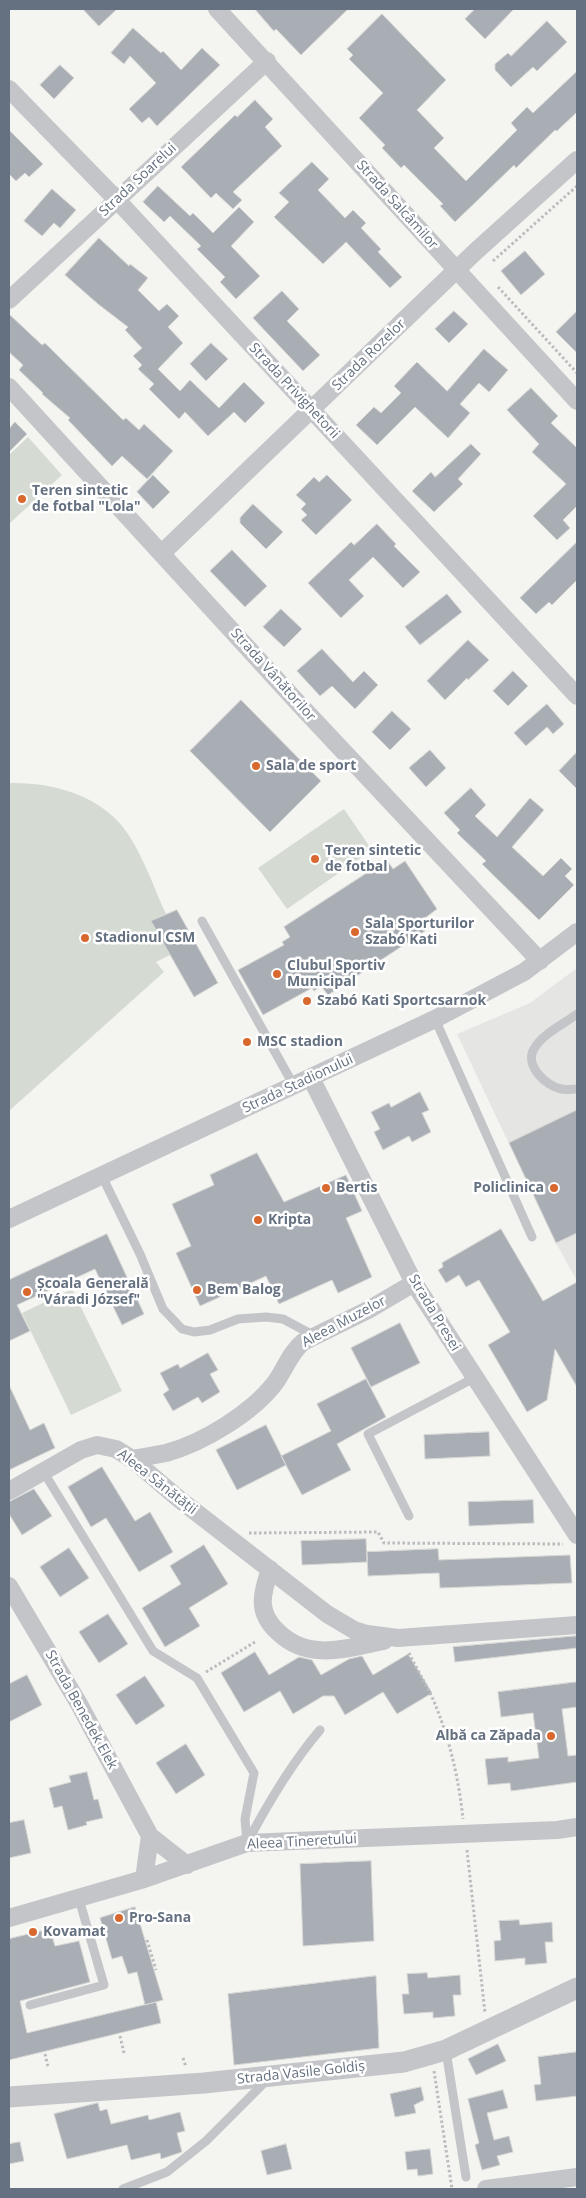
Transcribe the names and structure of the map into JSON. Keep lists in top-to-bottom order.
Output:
{
  "streets": {
    "street": [
      "Strada Soarelui",
      "Strada Salcâmilor",
      "Strada Rozelor",
      "Strada Privighetorii",
      "Strada Vânătorilor",
      "Strada Stadionului",
      "Strada Presei",
      "Aleea Muzelor",
      "Aleea Sănătății",
      "Strada Benedek Elek",
      "Aleea Tineretului",
      "Strada Vasile Goldiș"
    ]
  },
  "crossings": [
    ["Strada Soarelui", "Strada Salcâmilor"],
    ["Strada Soarelui", "Strada Privighetorii"],
    ["Strada Salcâmilor", "Strada Rozelor"],
    ["Strada Rozelor", "Strada Privighetorii"],
    ["Strada Rozelor", "Strada Vânătorilor"],
    ["Strada Vânătorilor", "Strada Stadionului"],
    ["Strada Stadionului", "Strada Presei"],
    ["Strada Presei", "Aleea Muzelor"],
    ["Aleea Muzelor", "Aleea Sănătății"],
    ["Strada Benedek Elek", "Aleea Tineretului"]
  ],
  "places": [
    "Teren sintetic de fotbal \"Lola\"",
    "Sala de sport",
    "Teren sintetic de fotbal",
    "Sala Sporturilor Szabó Kati",
    "Stadionul CSM",
    "Clubul Sportiv Municipal",
    "Szabó Kati Sportcsarnok",
    "MSC stadion",
    "Bertis",
    "Policlinica",
    "Kripta",
    "Bem Balog",
    "Școala Generală \"Váradi József\"",
    "Albă ca Zăpada",
    "Pro-Sana",
    "Kovamat"
  ]
}
